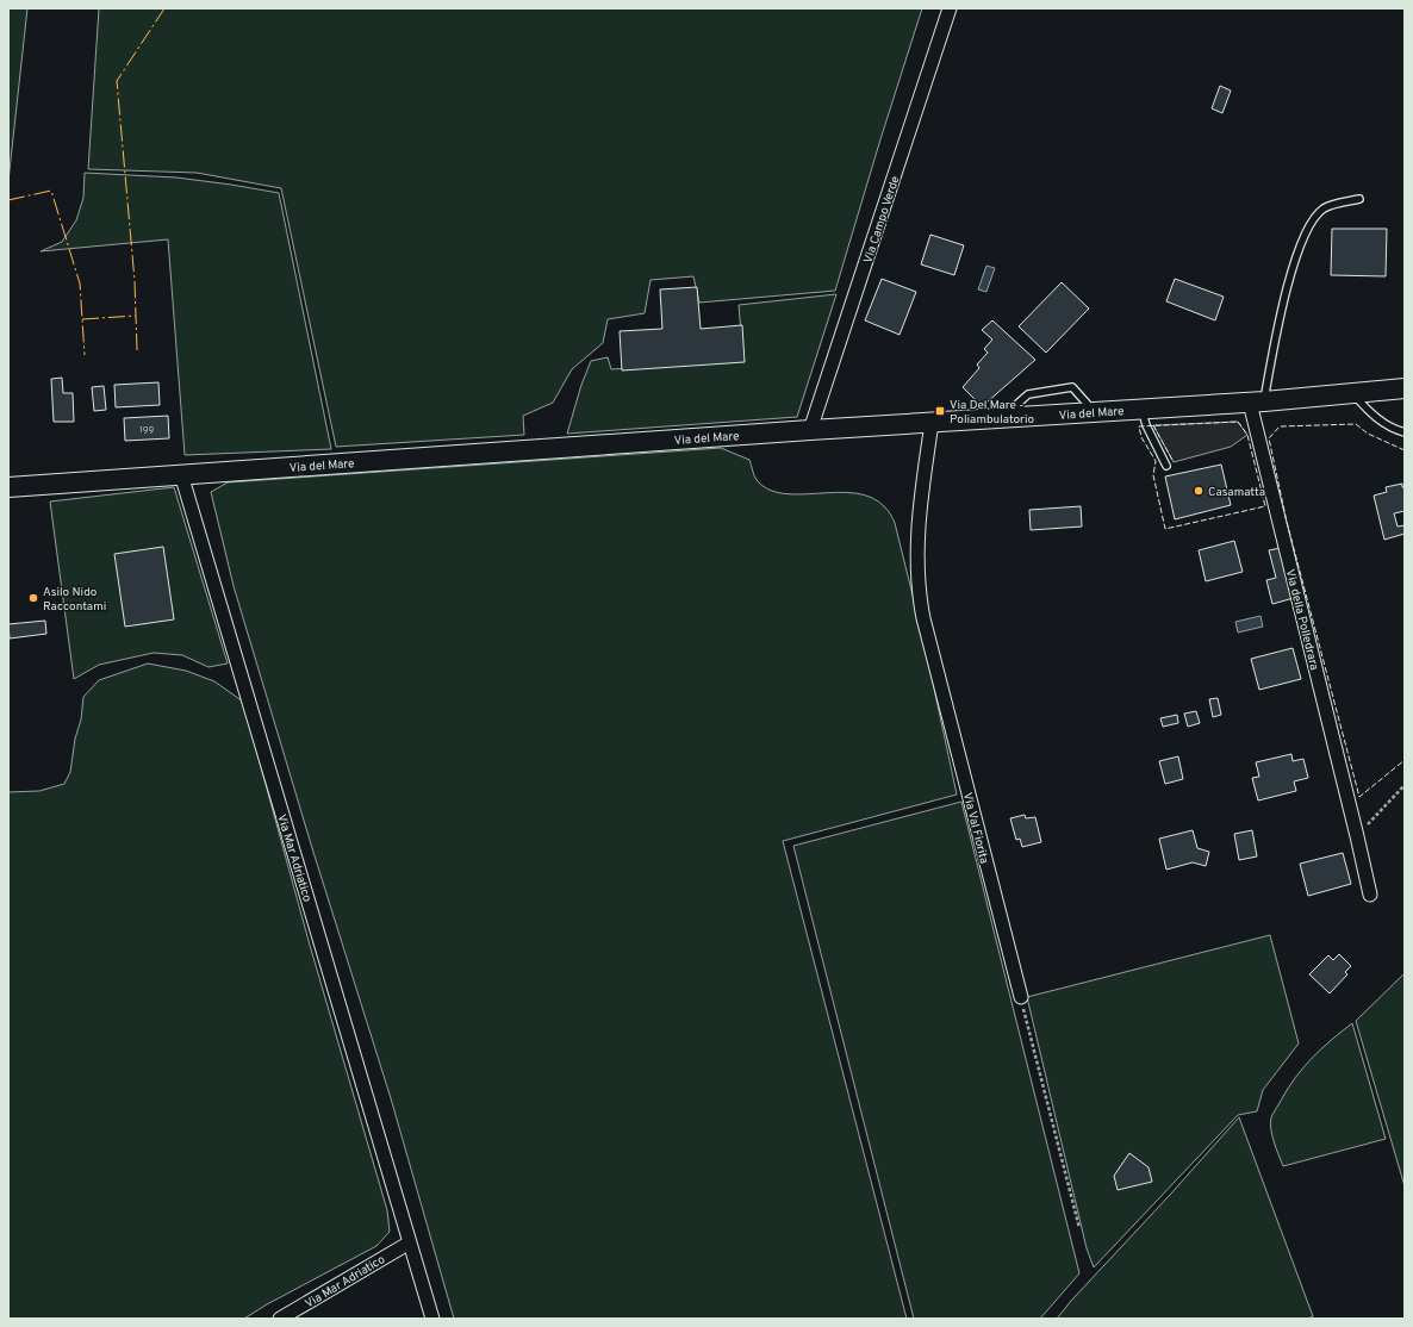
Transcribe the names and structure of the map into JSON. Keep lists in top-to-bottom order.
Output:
{
  "streets": {
    "main road": ["Via del Mare"],
    "street": [
      "Via Campo Verde",
      "Via della Polledrara",
      "Via Val Fiorita",
      "Via Mar Adriatico"
    ]
  },
  "crossings": [
    ["Via Campo Verde", "Via del Mare"],
    ["Via del Mare", "Via della Polledrara"],
    ["Via del Mare", "Via Val Fiorita"],
    ["Via del Mare", "Via Mar Adriatico"]
  ],
  "places": {
    "transit": ["Via Del Mare - Poliambulatorio"],
    "other": ["Casamatta", "Asilo Nido Raccontami"]
  },
  "house_numbers": ["199"]
}
